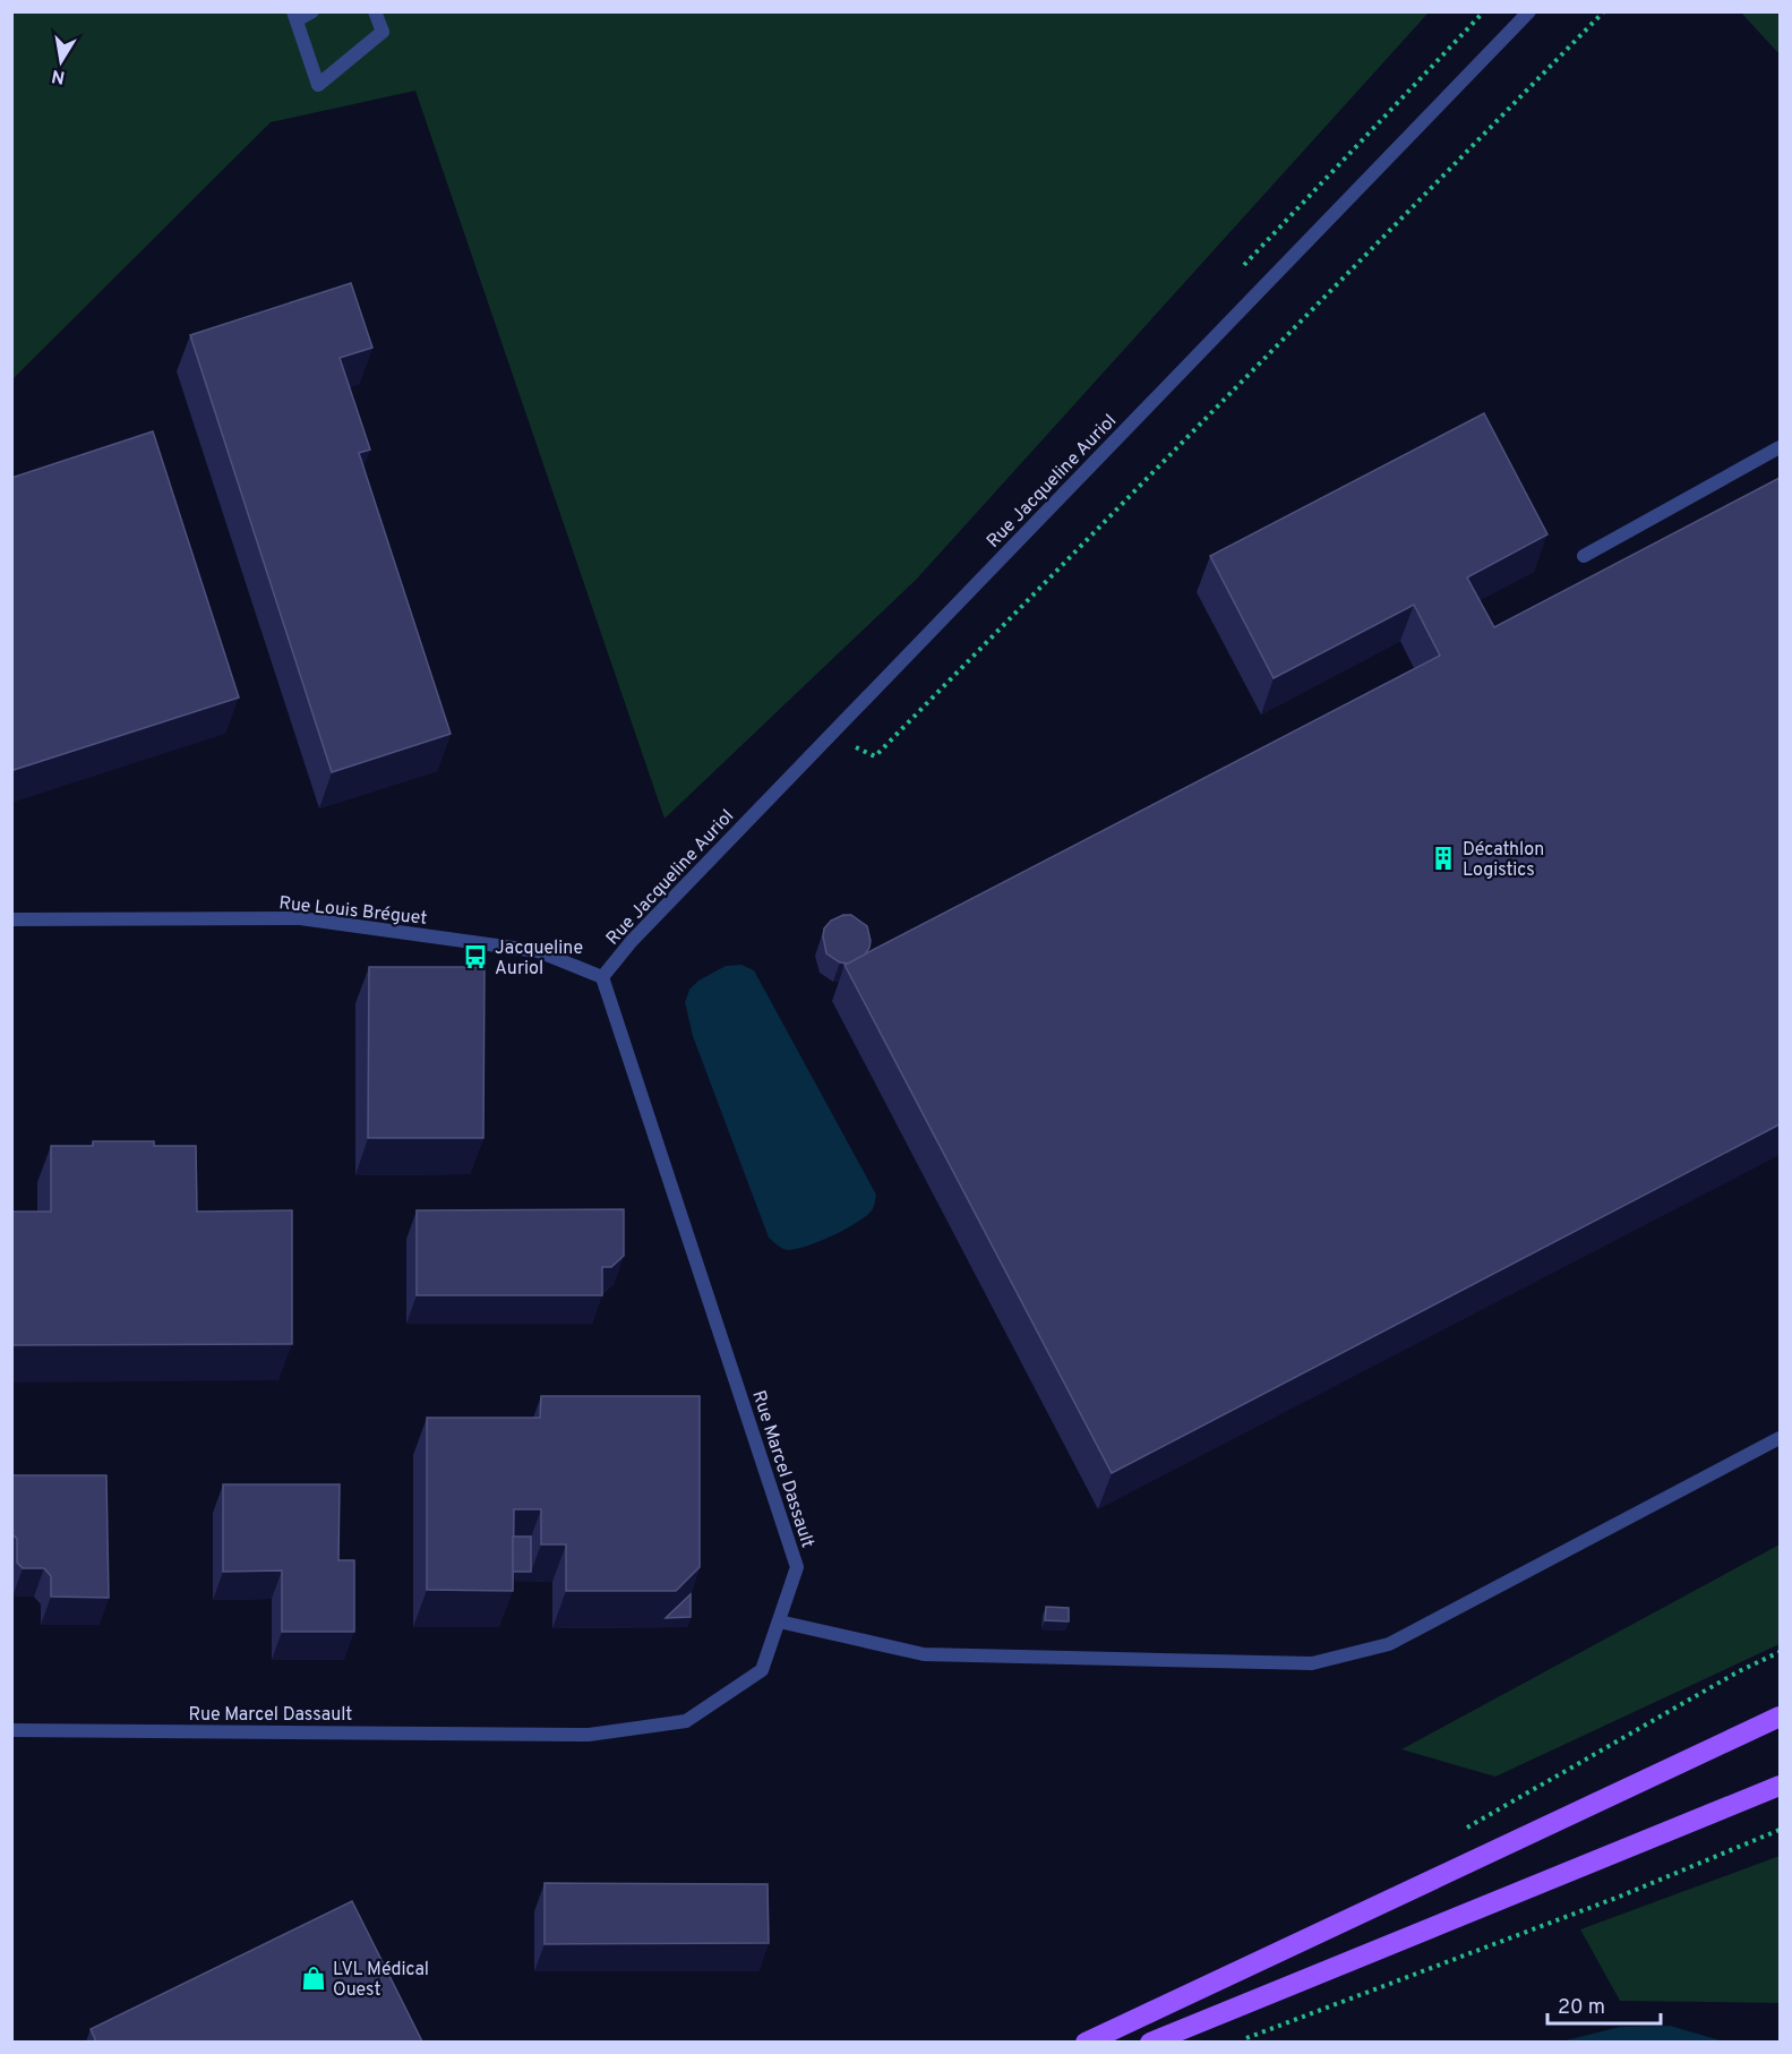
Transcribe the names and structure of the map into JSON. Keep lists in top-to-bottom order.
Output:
{
  "streets": {
    "street": ["Rue Jacqueline Auriol", "Rue Louis Bréguet", "Rue Marcel Dassault"]
  },
  "crossings": [
    ["Rue Jacqueline Auriol", "Rue Louis Bréguet"],
    ["Rue Jacqueline Auriol", "Rue Marcel Dassault"],
    ["Rue Louis Bréguet", "Rue Marcel Dassault"]
  ],
  "places": {
    "building": ["Décathlon Logistics"],
    "bus stop": ["Jacqueline Auriol"],
    "shop": ["LVL Médical Ouest"]
  },
  "scale_bar": "20 m",
  "north": "bottom"
}
